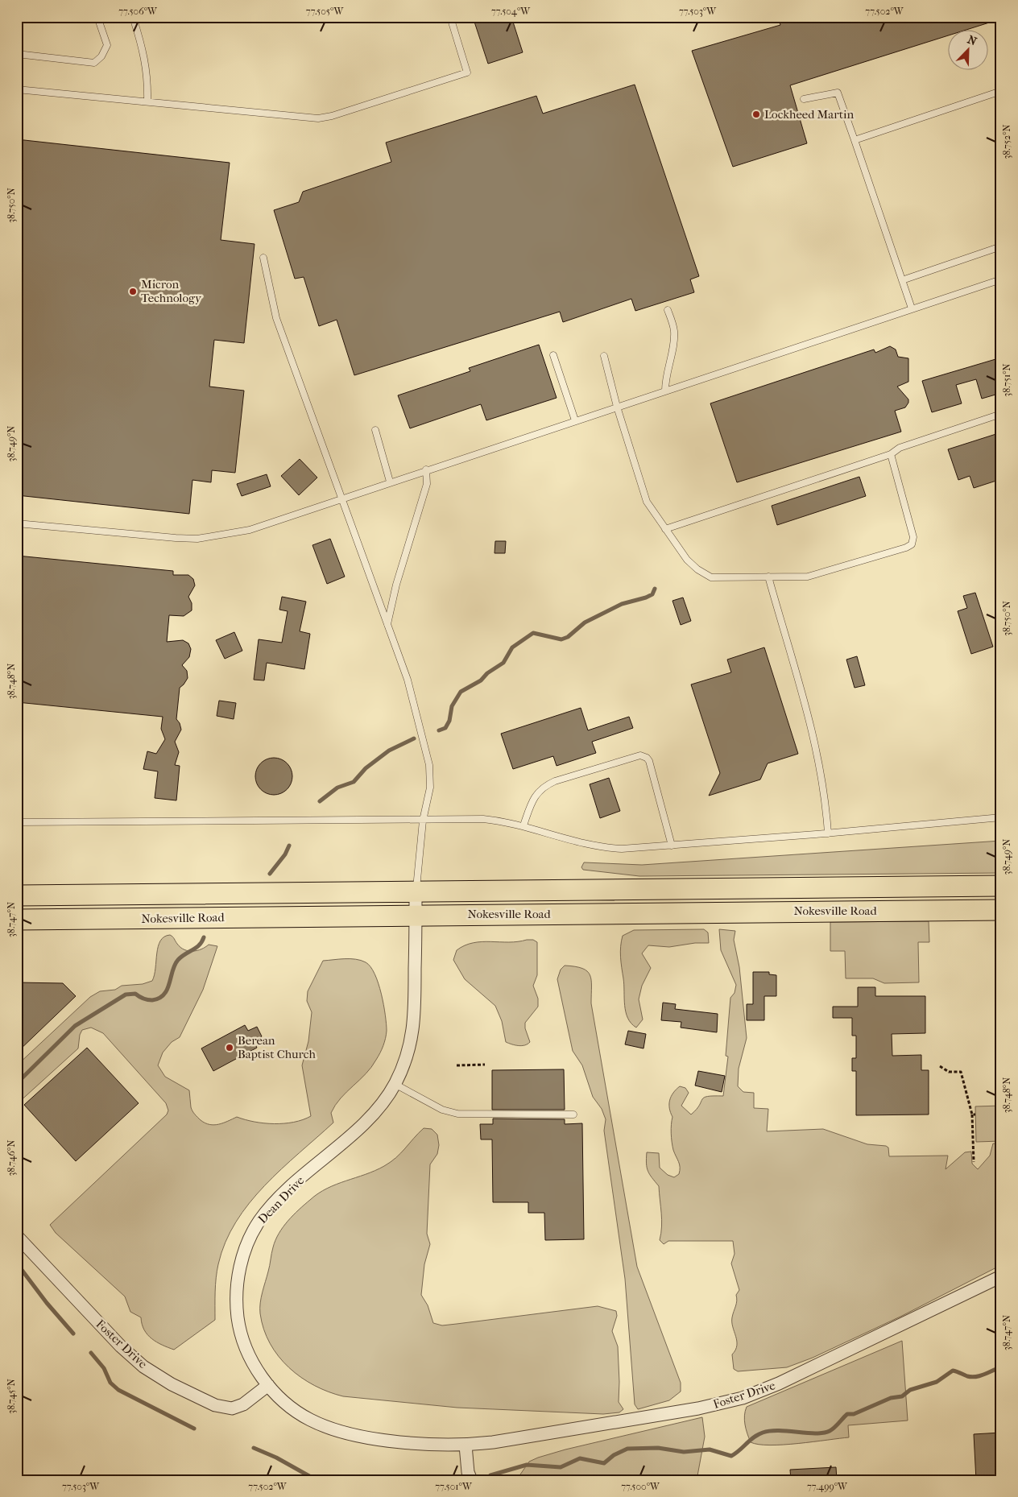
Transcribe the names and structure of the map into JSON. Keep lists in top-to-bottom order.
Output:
{
  "streets": {
    "highway": ["Nokesville Road"],
    "street": ["Dean Drive", "Foster Drive"]
  },
  "crossings": [
    ["Nokesville Road", "Dean Drive"],
    ["Dean Drive", "Foster Drive"]
  ],
  "places": ["Lockheed Martin", "Micron Technology", "Berean Baptist Church"],
  "north": "top right",
  "coordinates": [
    "77.506°W",
    "77.505°W",
    "77.504°W",
    "77.503°W",
    "77.502°W",
    "38.752°N",
    "38.750°N",
    "38.751°N",
    "38.749°N",
    "38.748°N",
    "38.747°N",
    "38.746°N",
    "38.745°N",
    "77.501°W",
    "77.500°W",
    "77.499°W"
  ]
}
